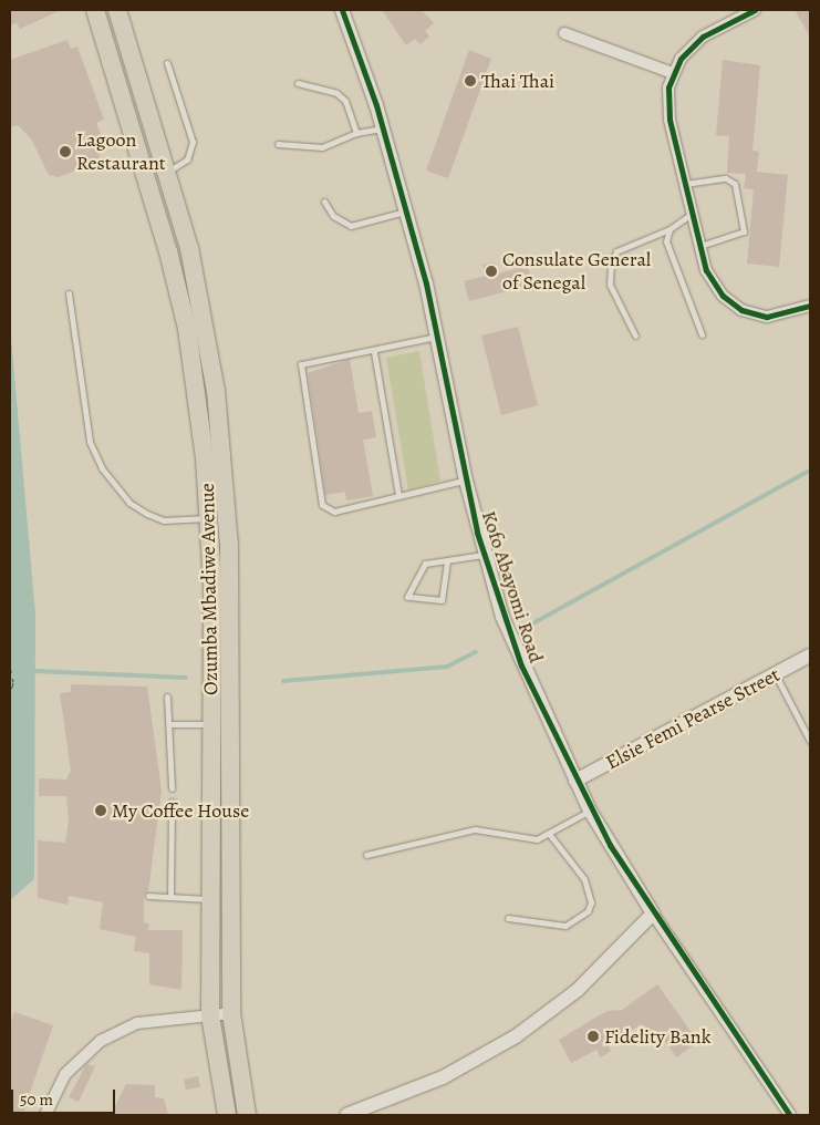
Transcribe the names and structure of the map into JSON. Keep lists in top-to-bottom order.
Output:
{
  "streets": {
    "highway": ["Ozumba Mbadiwe Avenue"],
    "street": ["Kofo Abayomi Road", "Elsie Femi Pearse Street"]
  },
  "crossings": [
    ["Kofo Abayomi Road", "Elsie Femi Pearse Street"]
  ],
  "places": [
    "Thai Thai",
    "Lagoon Restaurant",
    "Consulate General of Senegal",
    "My Coffee House",
    "Fidelity Bank"
  ],
  "scale_bar": "50 m"
}
